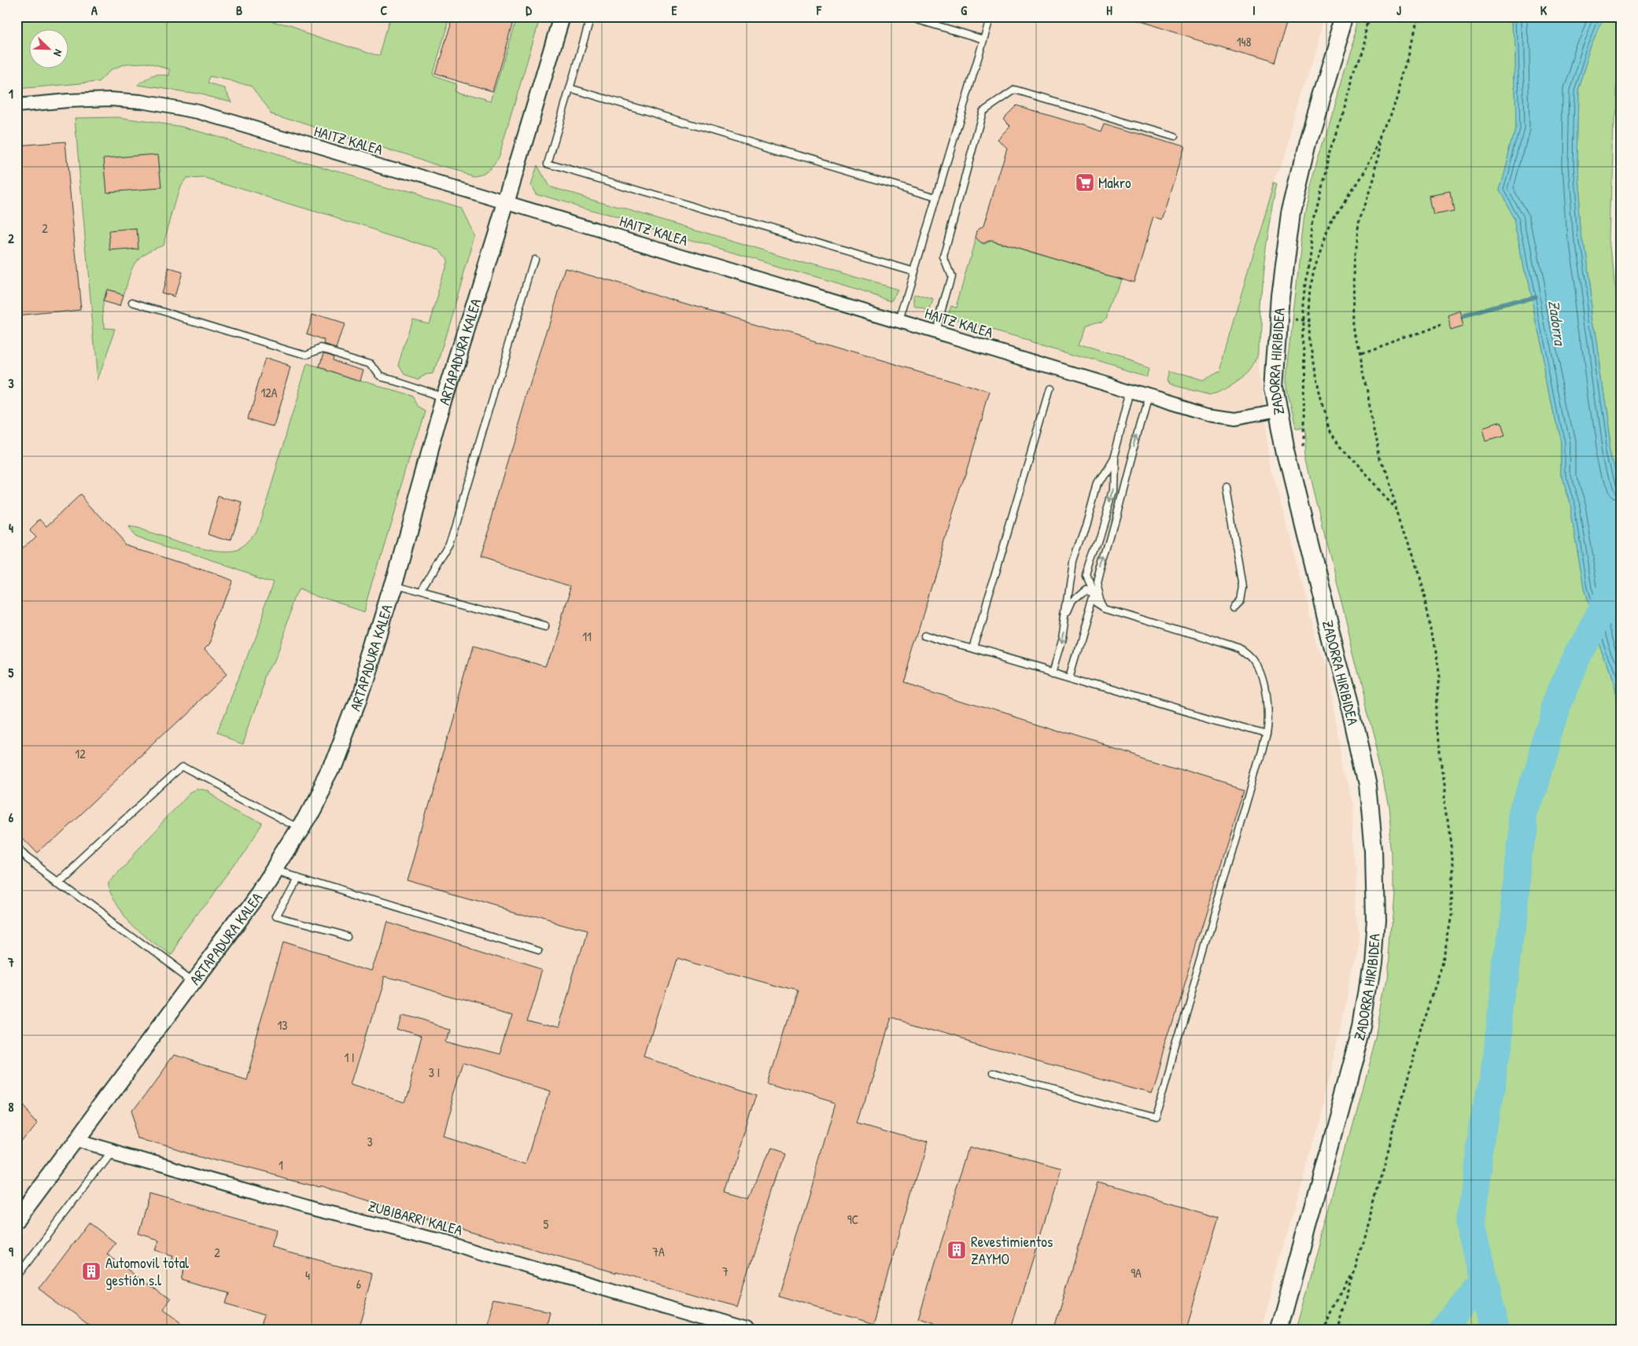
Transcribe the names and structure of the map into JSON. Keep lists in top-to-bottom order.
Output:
{
  "streets": {
    "main road": ["ZADORRA HIRIBIDEA"],
    "street": ["HAITZ KALEA", "ARTAPADURA KALEA", "ZUBIBARRI KALEA"]
  },
  "crossings": [
    ["HAITZ KALEA", "ARTAPADURA KALEA"],
    ["HAITZ KALEA", "ZADORRA HIRIBIDEA"],
    ["ARTAPADURA KALEA", "ZUBIBARRI KALEA"]
  ],
  "water": ["Zadorra"],
  "places": {
    "supermarket": ["Makro"],
    "building": ["Revestimientos ZAYMO", "Automovil total gestión s.l"]
  },
  "house_numbers": [
    "148",
    "2",
    "12A",
    "11",
    "12",
    "13",
    "1 I",
    "3 I",
    "3",
    "1",
    "9C",
    "5",
    "7A",
    "2",
    "7",
    "9A",
    "4",
    "6"
  ],
  "north": "bottom right",
  "grid": {
    "columns": [
      "A",
      "B",
      "C",
      "D",
      "E",
      "F",
      "G",
      "H",
      "I",
      "J",
      "K"
    ],
    "rows": [
      "1",
      "2",
      "3",
      "4",
      "5",
      "6",
      "7",
      "8",
      "9"
    ]
  }
}
